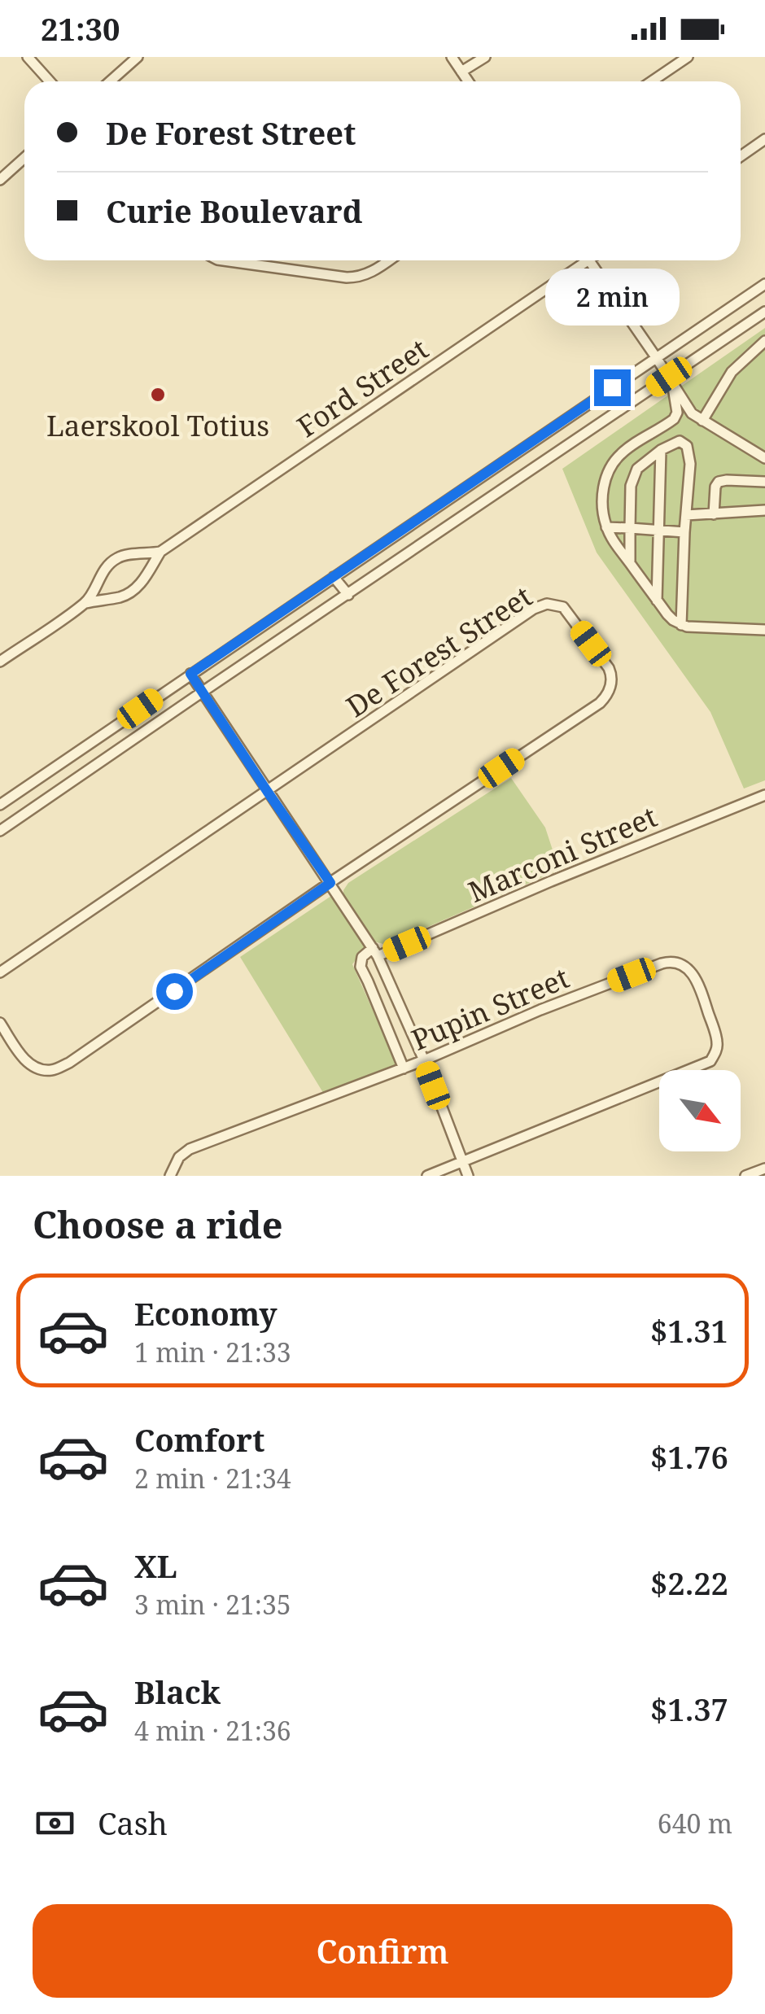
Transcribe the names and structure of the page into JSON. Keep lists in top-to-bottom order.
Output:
{
  "streets": {
    "street": [
      "Ford Street",
      "De Forest Street",
      "Marconi Street",
      "Pupin Street"
    ]
  },
  "places": ["Laerskool Totius"],
  "north": "bottom right",
  "page": {
    "status": "21:30",
    "banner": ["De Forest Street", "Curie Boulevard"],
    "bubble": "2 min",
    "heading": "Choose a ride",
    "list": [
      {
        "name": "Economy",
        "note": "1 min · 21:33",
        "value": "$1.31"
      },
      {
        "name": "Comfort",
        "note": "2 min · 21:34",
        "value": "$1.76"
      },
      {
        "name": "XL",
        "note": "3 min · 21:35",
        "value": "$2.22"
      },
      {
        "name": "Black",
        "note": "4 min · 21:36",
        "value": "$1.37"
      }
    ],
    "pay": ["Cash", "640 m"],
    "buttons": "Confirm"
  }
}
